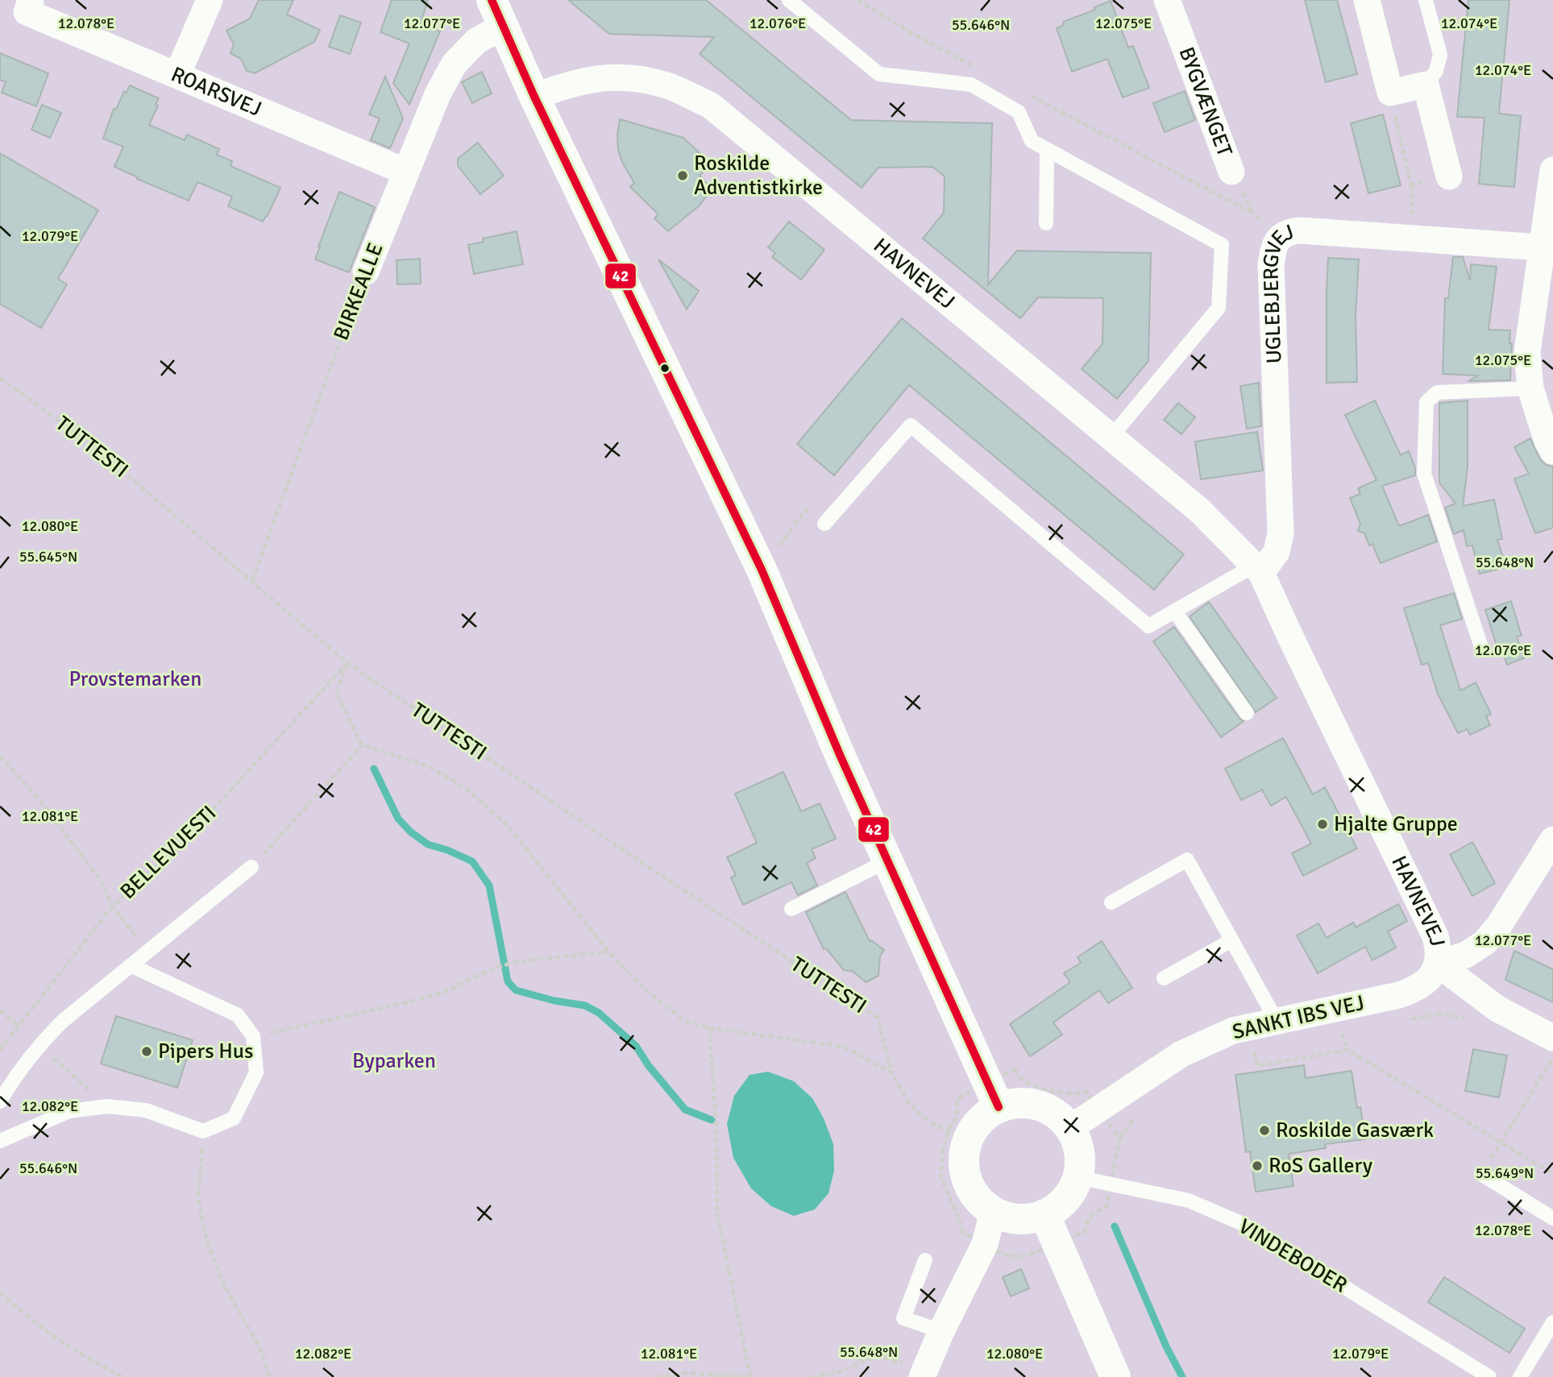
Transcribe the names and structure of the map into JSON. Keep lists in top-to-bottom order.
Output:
{
  "streets": {
    "street": [
      "ROARSVEJ",
      "BYGVÆNGET",
      "HAVNEVEJ",
      "BIRKEALLE",
      "UGLEBJERGVEJ",
      "SANKT IBS VEJ"
    ],
    "lane": ["VINDEBODER"],
    "path": ["TUTTESTI", "BELLEVUESTI"]
  },
  "crossings": [
    ["ROARSVEJ", "BIRKEALLE"],
    ["HAVNEVEJ", "UGLEBJERGVEJ"],
    ["HAVNEVEJ", "SANKT IBS VEJ"],
    ["BIRKEALLE", "TUTTESTI"],
    ["TUTTESTI", "BELLEVUESTI"],
    ["TUTTESTI", "SANKT IBS VEJ"],
    ["TUTTESTI", "VINDEBODER"],
    ["SANKT IBS VEJ", "VINDEBODER"]
  ],
  "parks": ["Provstemarken", "Byparken"],
  "places": [
    "Roskilde Adventistkirke",
    "Hjalte Gruppe",
    "Pipers Hus",
    "Roskilde Gasværk",
    "RoS Gallery"
  ],
  "lines": ["transit line 42"],
  "coordinates": [
    "12.077°E",
    "12.076°E",
    "12.075°E",
    "12.074°E",
    "12.078°E",
    "55.646°N",
    "12.079°E",
    "12.080°E",
    "55.645°N",
    "55.648°N",
    "12.081°E",
    "12.082°E",
    "55.649°N"
  ]
}
